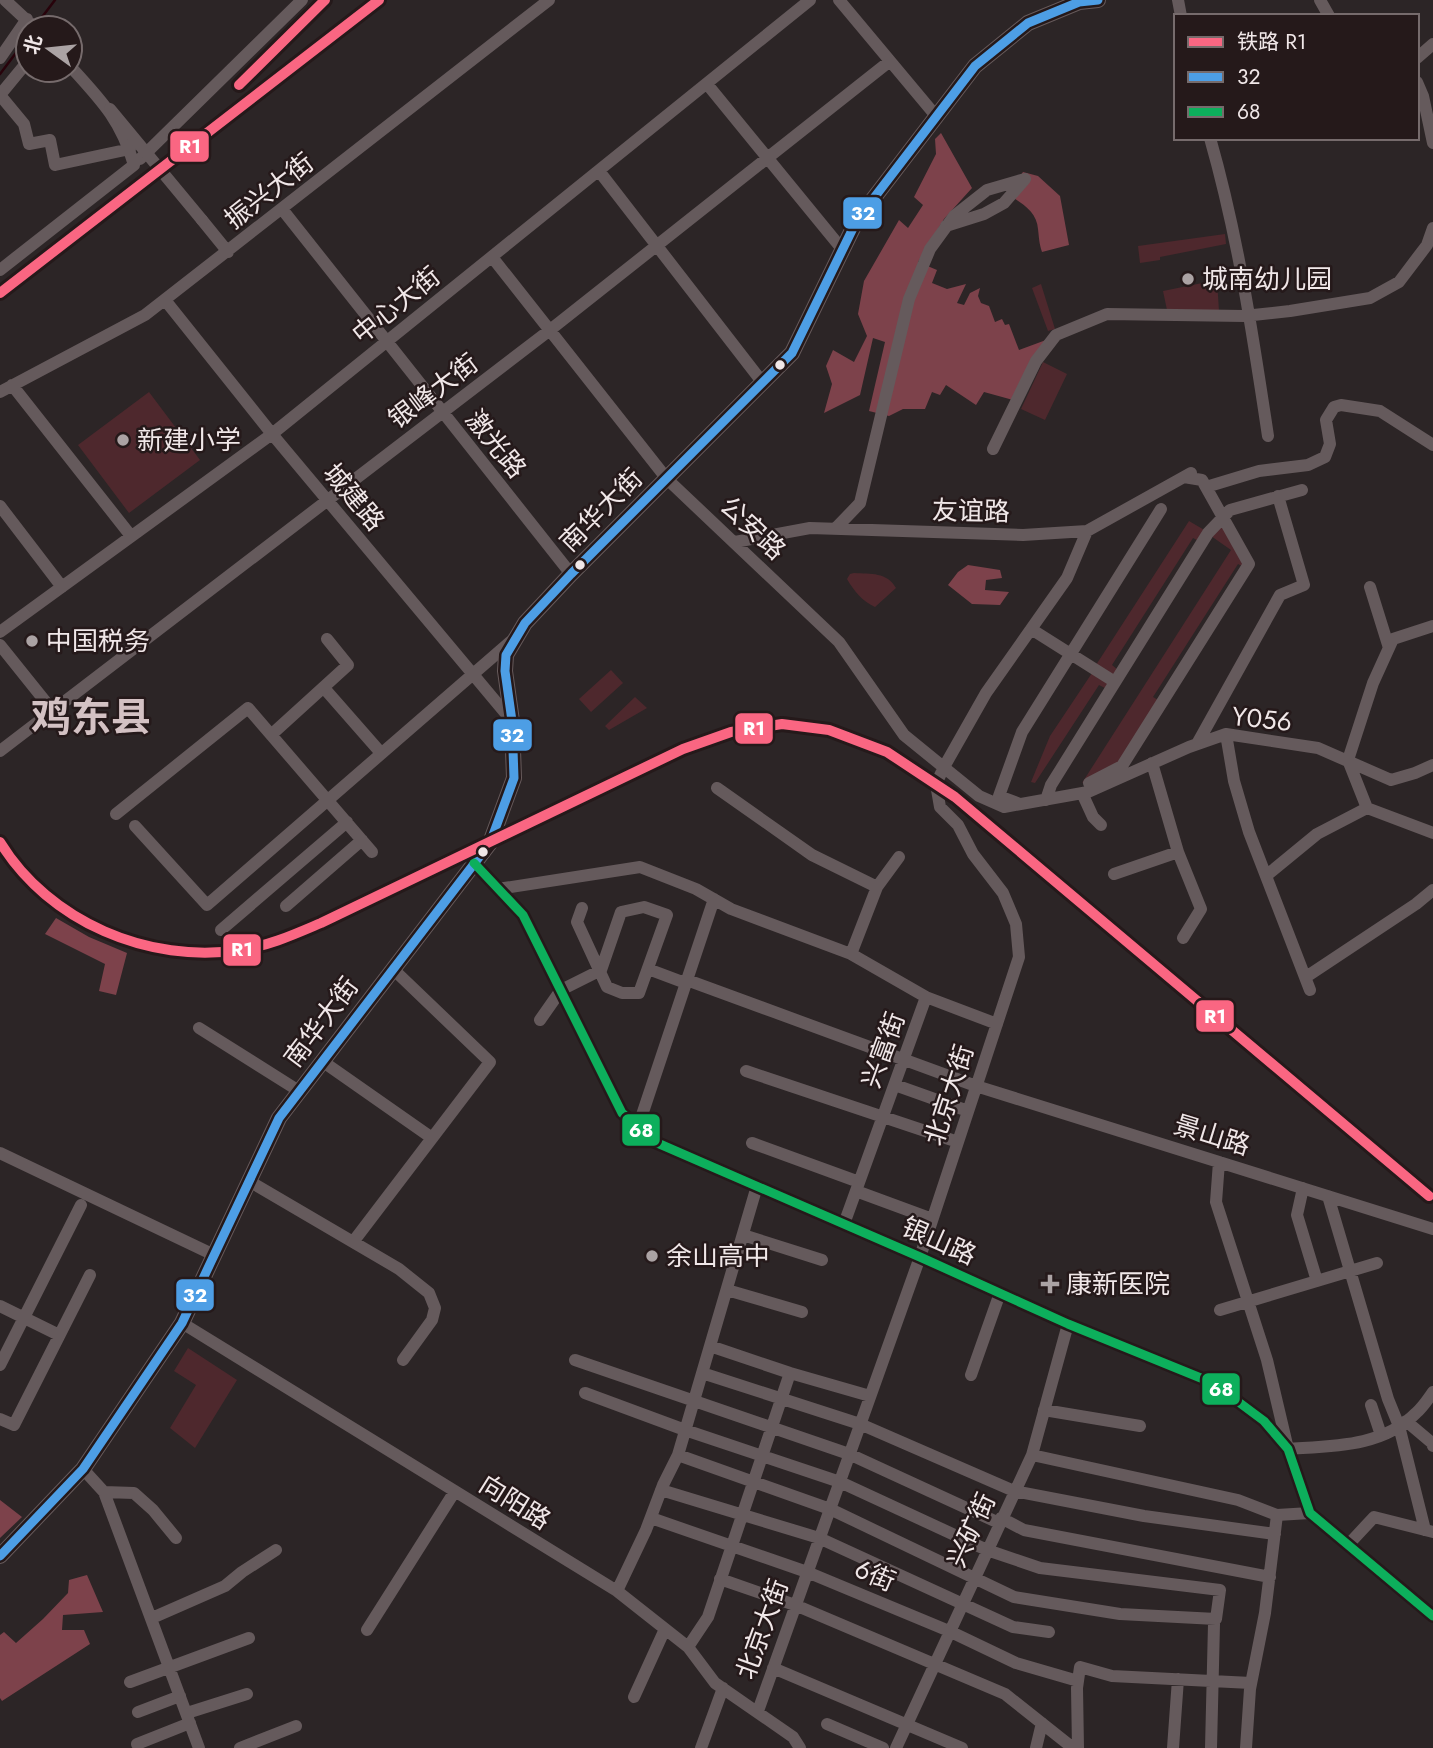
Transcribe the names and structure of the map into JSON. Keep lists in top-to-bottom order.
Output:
{
  "streets": {
    "main road": ["南华大街"],
    "street": [
      "振兴大街",
      "中心大街",
      "银峰大街",
      "激光路",
      "城建路",
      "友谊路",
      "公安路",
      "Y056",
      "兴富街",
      "北京大街",
      "景山路",
      "银山路",
      "向阳路",
      "兴矿街",
      "6街"
    ]
  },
  "crossings": [
    ["振兴大街", "激光路"],
    ["振兴大街", "城建路"],
    ["中心大街", "激光路"],
    ["中心大街", "城建路"],
    ["中心大街", "公安路"],
    ["银峰大街", "激光路"],
    ["银峰大街", "城建路"],
    ["银峰大街", "公安路"],
    ["激光路", "南华大街"],
    ["城建路", "南华大街"],
    ["南华大街", "公安路"],
    ["南华大街", "银山路"],
    ["南华大街", "向阳路"],
    ["友谊路", "公安路"],
    ["友谊路", "北京大街"],
    ["公安路", "Y056"],
    ["公安路", "北京大街"],
    ["兴富街", "景山路"],
    ["兴富街", "银山路"],
    ["北京大街", "景山路"],
    ["北京大街", "银山路"],
    ["北京大街", "向阳路"],
    ["北京大街", "6街"],
    ["银山路", "兴矿街"],
    ["兴矿街", "6街"]
  ],
  "districts": ["鸡东县"],
  "places": {
    "other": [
      "城南幼儿园",
      "新建小学",
      "中国税务",
      "余山高中"
    ],
    "health": ["康新医院"]
  },
  "lines": ["rail line R1", "transit line 32", "transit line 68"],
  "legend": ["铁路 R1", "32", "68"],
  "north": "left"
}
